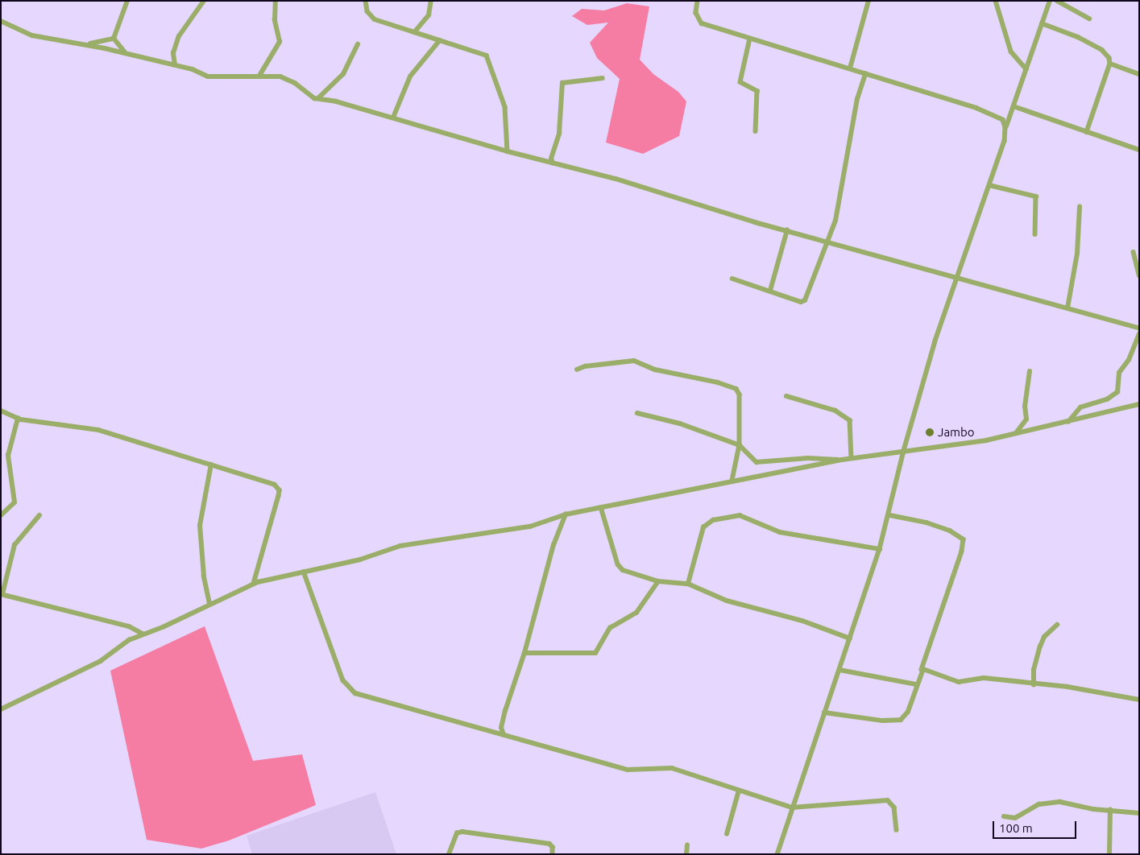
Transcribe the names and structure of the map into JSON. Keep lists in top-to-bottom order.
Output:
{
  "places": ["Jambo"],
  "scale_bar": "100 m"
}
